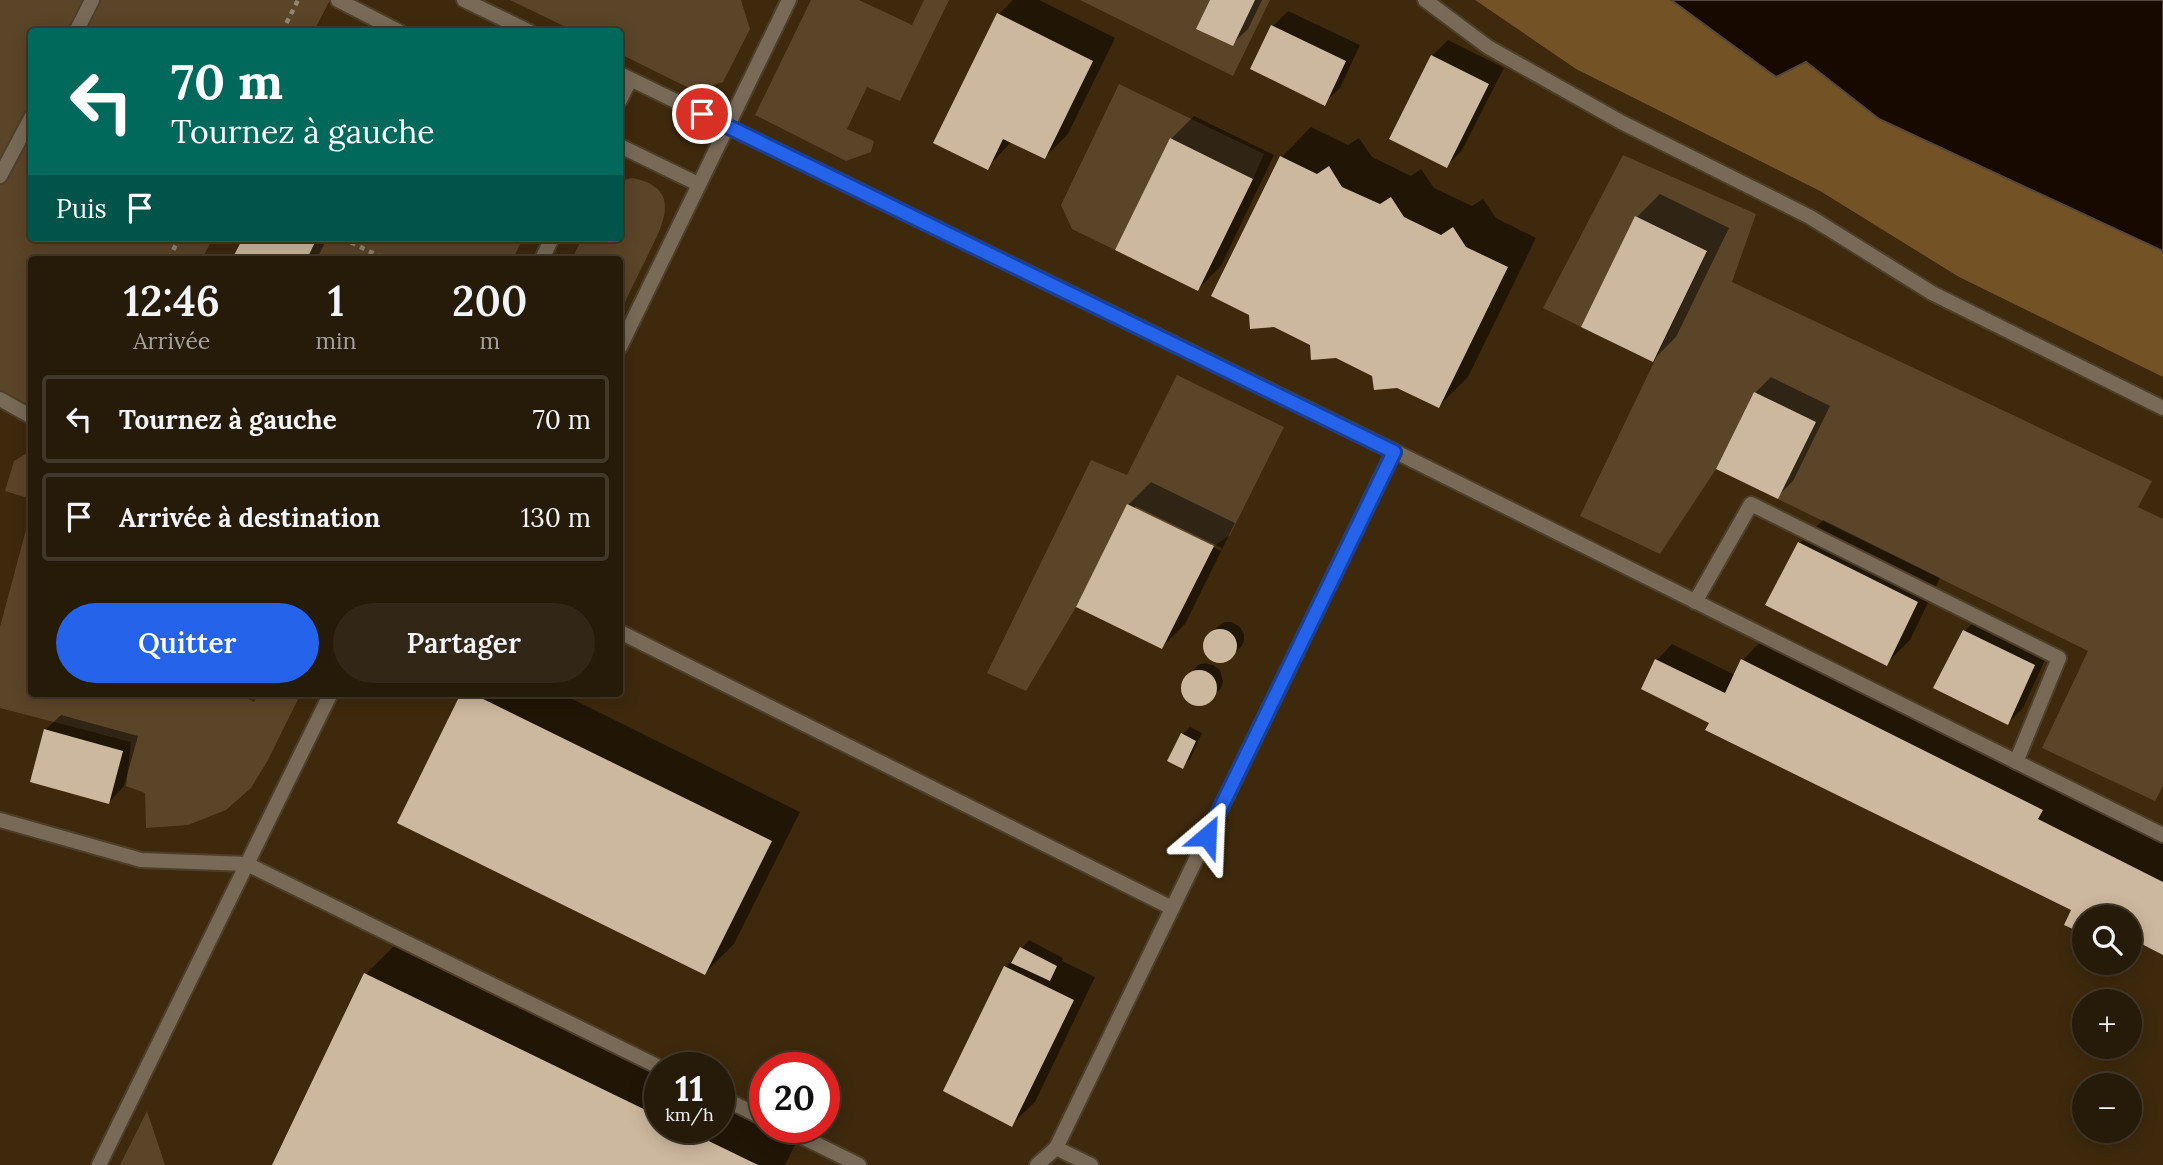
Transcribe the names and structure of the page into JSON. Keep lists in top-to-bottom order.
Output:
{
  "page": {
    "turn": ["70 m", "Tournez à gauche"],
    "then": "Puis",
    "eta": [
      "12:46",
      "Arrivée",
      "1",
      "min",
      "200",
      "m"
    ],
    "list": [
      {
        "name": "Tournez à gauche",
        "value": "70 m"
      },
      {
        "name": "Arrivée à destination",
        "value": "130 m"
      }
    ],
    "buttons": ["Quitter", "Partager"],
    "map_buttons": ["+", "−"],
    "speed": "11 km/h",
    "limit": "20"
  }
}
